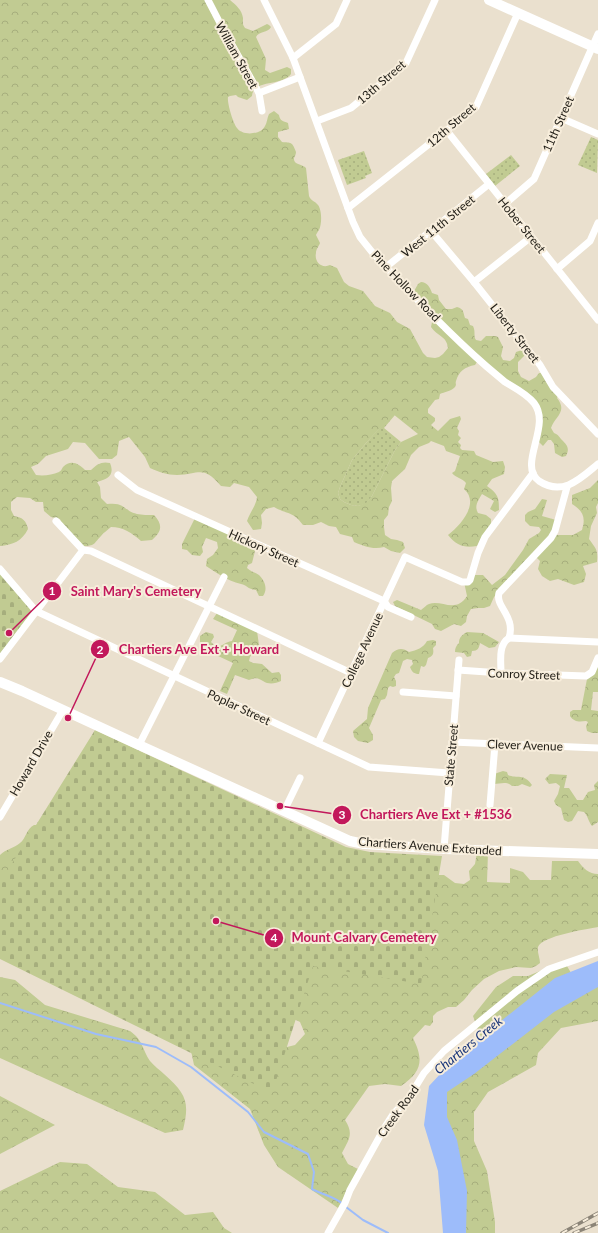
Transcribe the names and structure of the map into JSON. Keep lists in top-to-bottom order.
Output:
{
  "streets": {
    "street": [
      "William Street",
      "13th Street",
      "11th Street",
      "12th Street",
      "Hober Street",
      "West 11th Street",
      "Pine Hollow Road",
      "Liberty Street",
      "Hickory Street",
      "College Avenue",
      "Conroy Street",
      "Poplar Street",
      "Clever Avenue",
      "State Street",
      "Howard Drive",
      "Chartiers Avenue Extended",
      "Creek Road"
    ]
  },
  "crossings": [
    ["13th Street", "Pine Hollow Road"],
    ["11th Street", "Hober Street"],
    ["12th Street", "Hober Street"],
    ["12th Street", "Pine Hollow Road"],
    ["Hober Street", "West 11th Street"],
    ["West 11th Street", "Pine Hollow Road"],
    ["West 11th Street", "Liberty Street"],
    ["Pine Hollow Road", "College Avenue"],
    ["Hickory Street", "College Avenue"],
    ["College Avenue", "Poplar Street"],
    ["Conroy Street", "State Street"],
    ["Poplar Street", "State Street"],
    ["Clever Avenue", "State Street"],
    ["State Street", "Chartiers Avenue Extended"],
    ["Howard Drive", "Chartiers Avenue Extended"]
  ],
  "water": ["Chartiers Creek"],
  "places": [
    "Saint Mary's Cemetery",
    "Chartiers Ave Ext + Howard",
    "Chartiers Ave Ext + #1536",
    "Mount Calvary Cemetery"
  ]
}
